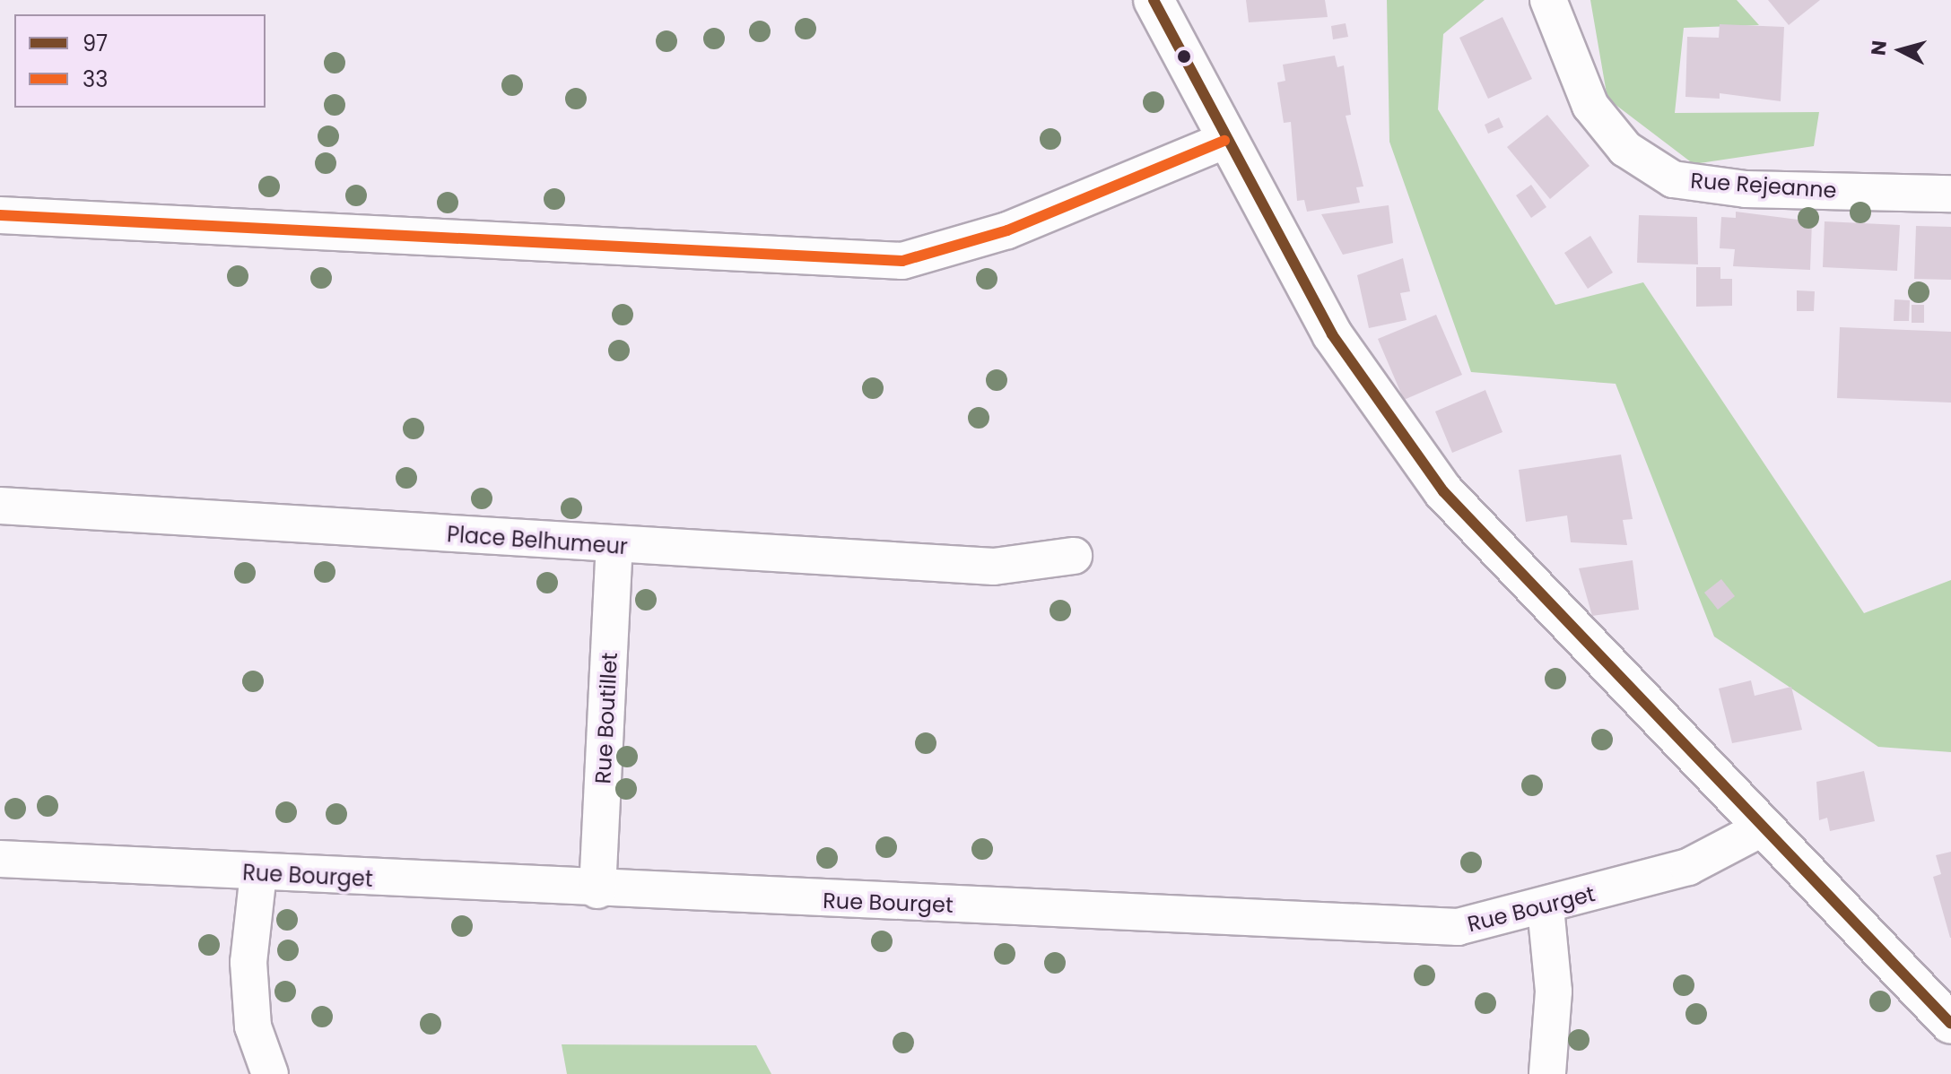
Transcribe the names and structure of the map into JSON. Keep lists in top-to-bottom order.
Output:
{
  "streets": {
    "street": [
      "Rue Rejeanne",
      "Place Belhumeur",
      "Rue Boutillet",
      "Rue Bourget"
    ]
  },
  "crossings": [
    ["Place Belhumeur", "Rue Boutillet"],
    ["Rue Boutillet", "Rue Bourget"]
  ],
  "lines": ["transit line 97", "transit line 33"],
  "legend": ["97", "33"],
  "north": "left"
}
